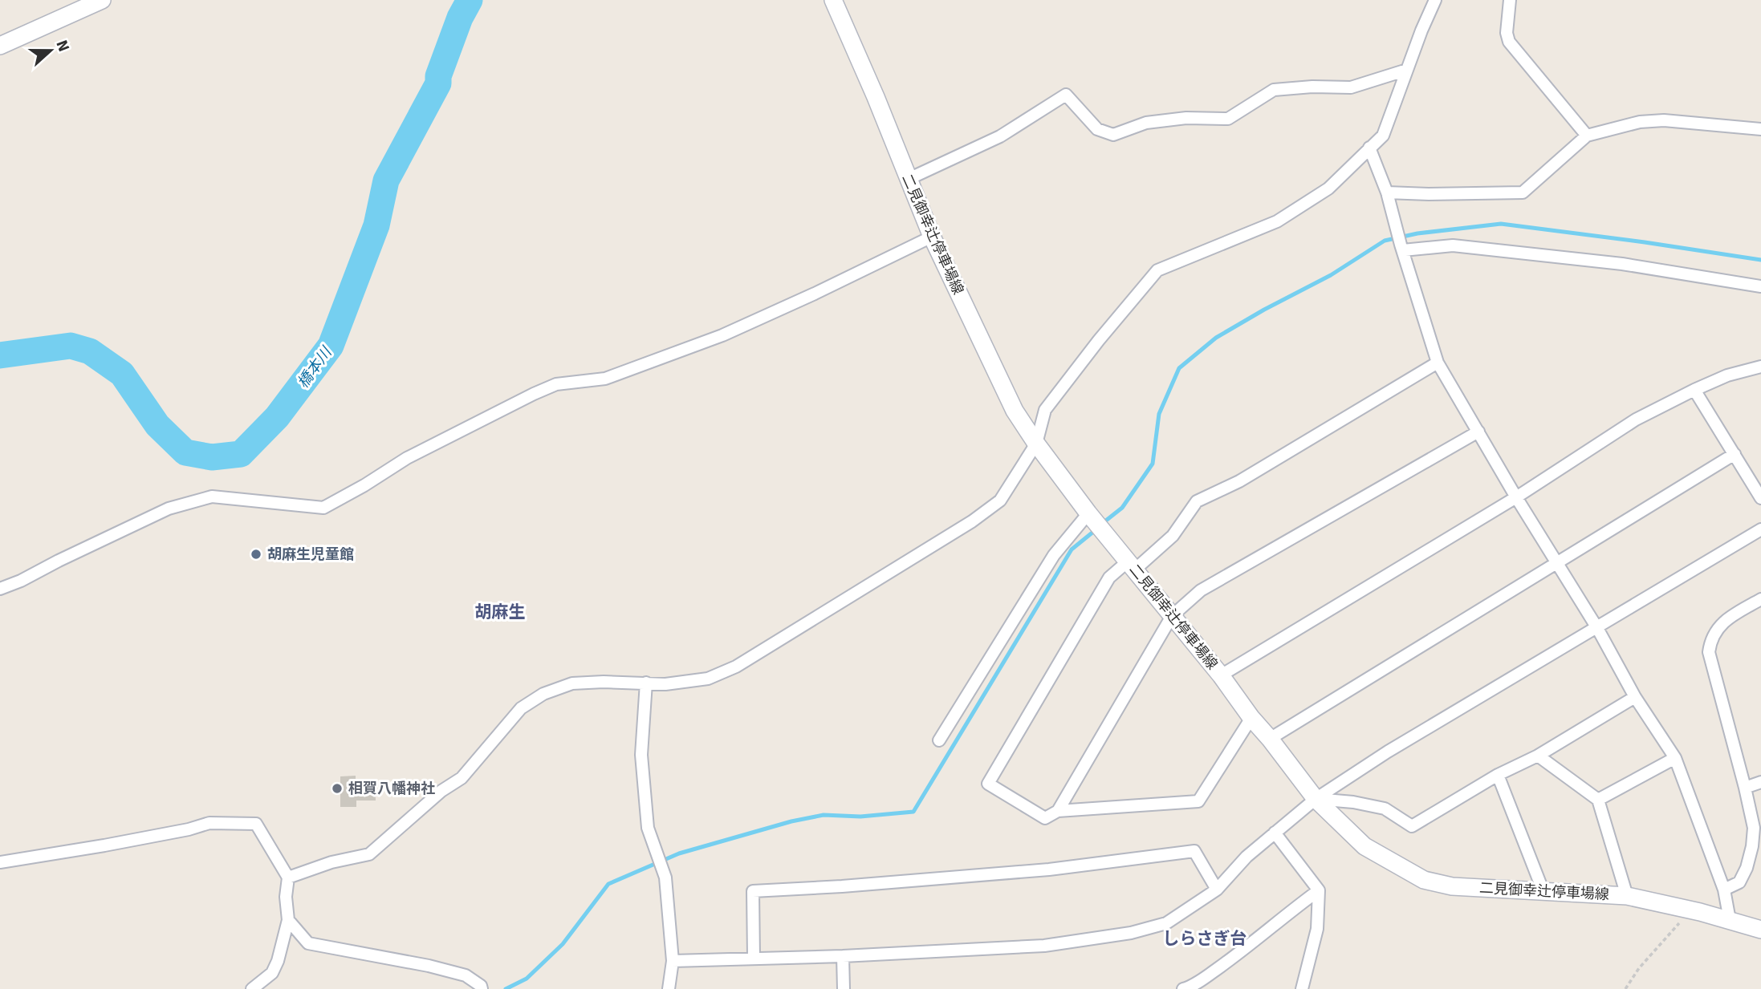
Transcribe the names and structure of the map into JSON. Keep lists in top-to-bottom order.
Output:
{
  "streets": {
    "main road": ["二見御幸辻停車場線"]
  },
  "districts": ["胡麻生", "しらさぎ台"],
  "water": ["橋本川"],
  "places": ["胡麻生児童館", "相賀八幡神社"],
  "north": "right"
}
